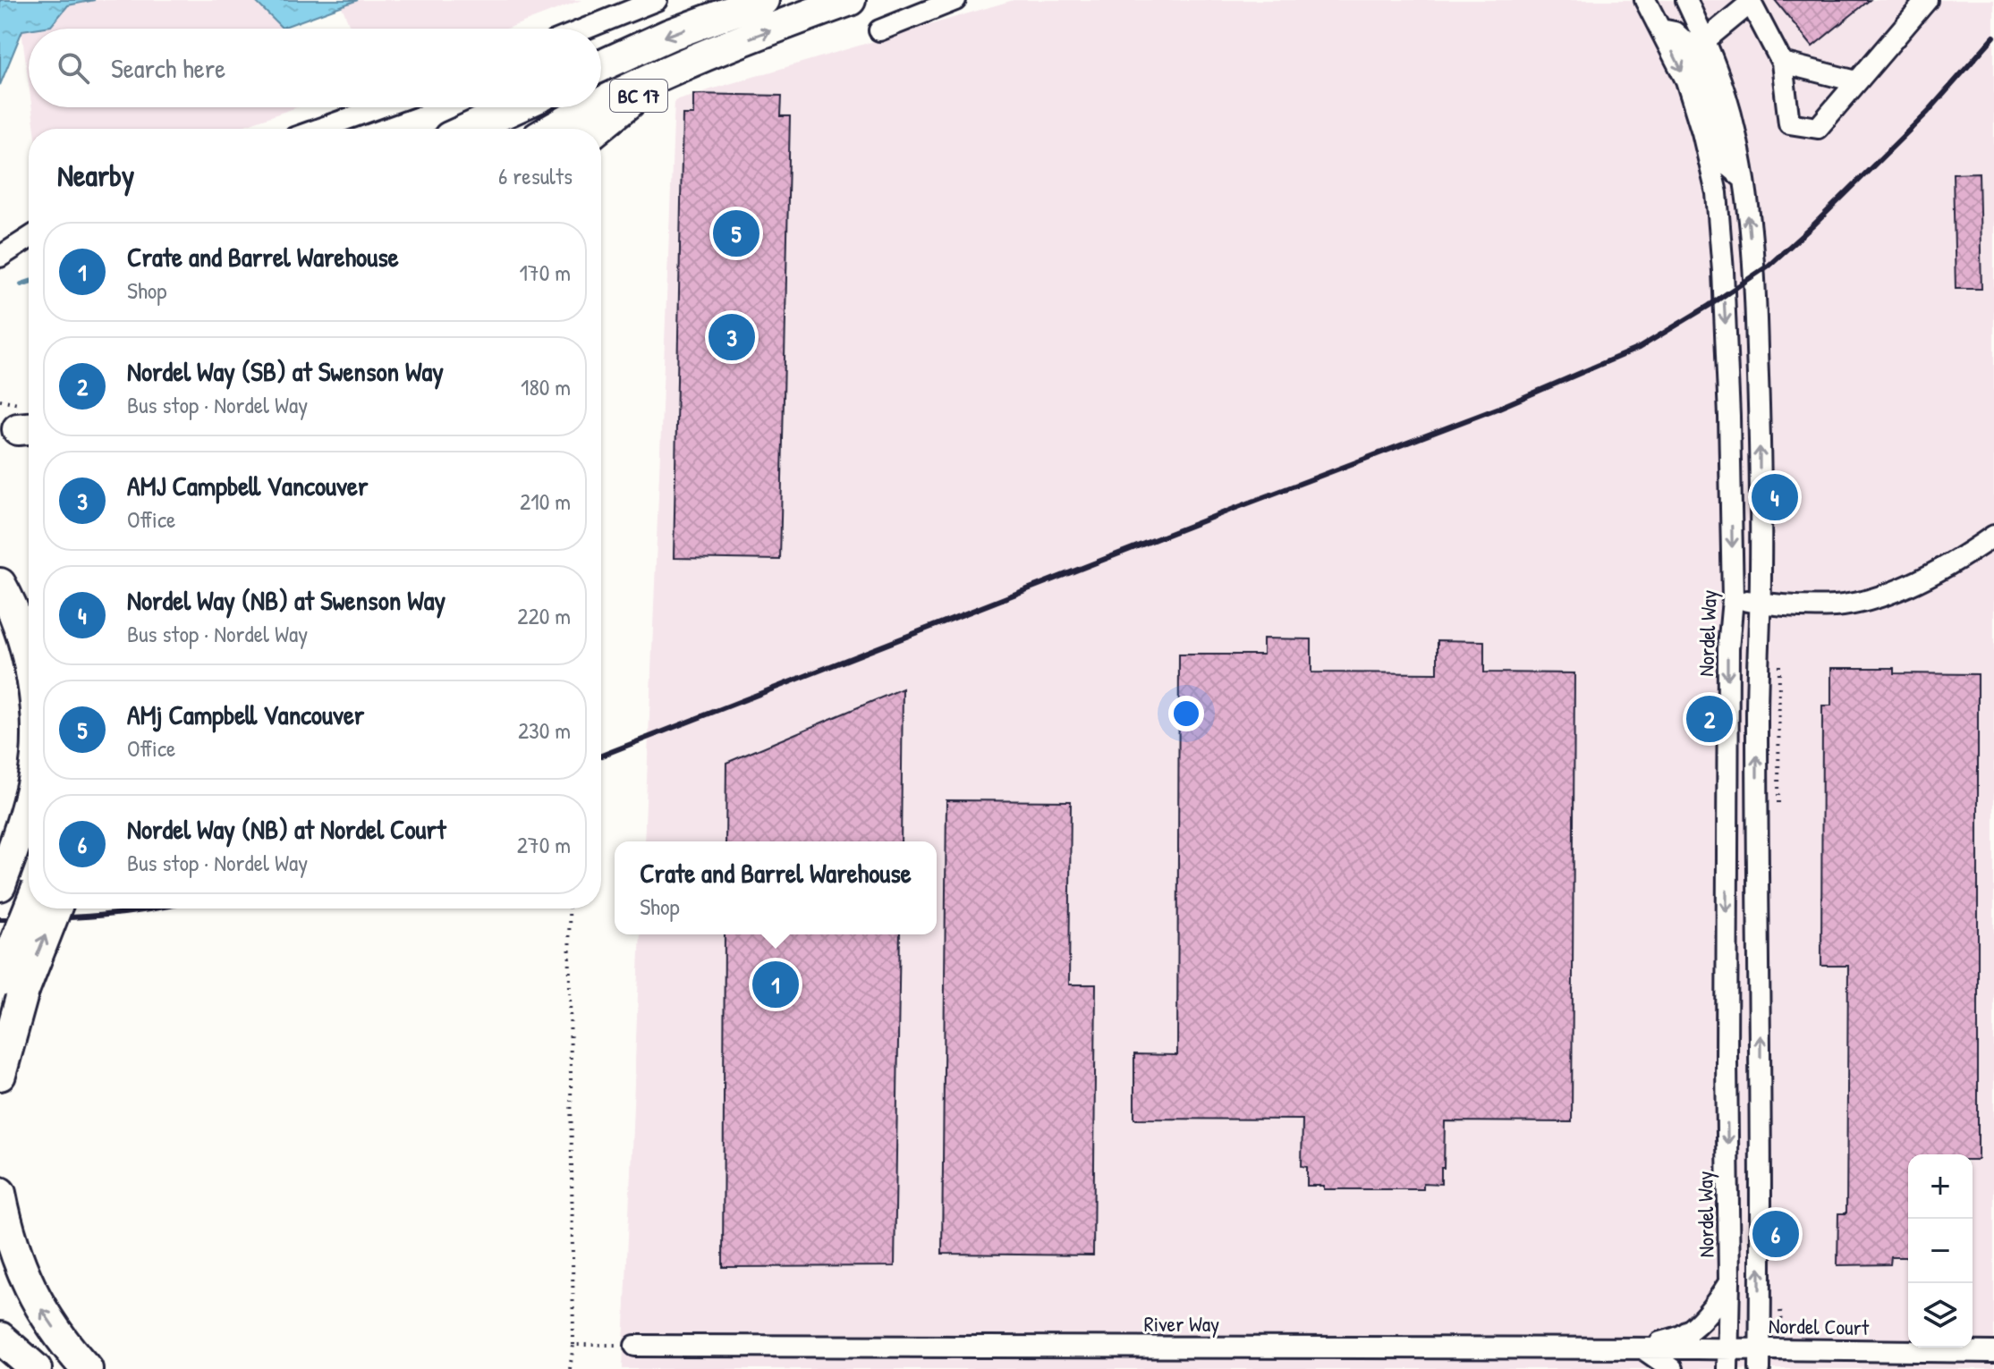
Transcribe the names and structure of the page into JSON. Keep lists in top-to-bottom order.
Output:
{
  "streets": {
    "highway": ["BC 17"],
    "street": ["Nordel Way", "River Way", "Nordel Court"]
  },
  "crossings": [
    ["Nordel Way", "River Way"],
    ["Nordel Way", "Nordel Court"],
    ["River Way", "Nordel Court"]
  ],
  "page": {
    "search": "Search here",
    "heading": ["Nearby", "6 results"],
    "pins": [
      "5",
      "3",
      "4",
      "2",
      "1",
      "6"
    ],
    "list": [
      {
        "mark": "1",
        "name": "Crate and Barrel Warehouse",
        "note": "Shop",
        "value": "170 m"
      },
      {
        "mark": "2",
        "name": "Nordel Way (SB) at Swenson Way",
        "note": "Bus stop · Nordel Way",
        "value": "180 m"
      },
      {
        "mark": "3",
        "name": "AMJ Campbell Vancouver",
        "note": "Office",
        "value": "210 m"
      },
      {
        "mark": "4",
        "name": "Nordel Way (NB) at Swenson Way",
        "note": "Bus stop · Nordel Way",
        "value": "220 m"
      },
      {
        "mark": "5",
        "name": "AMj Campbell Vancouver",
        "note": "Office",
        "value": "230 m"
      },
      {
        "mark": "6",
        "name": "Nordel Way (NB) at Nordel Court",
        "note": "Bus stop · Nordel Way",
        "value": "270 m"
      }
    ],
    "popup": ["Crate and Barrel Warehouse", "Shop"],
    "map_buttons": ["+", "−"]
  }
}
